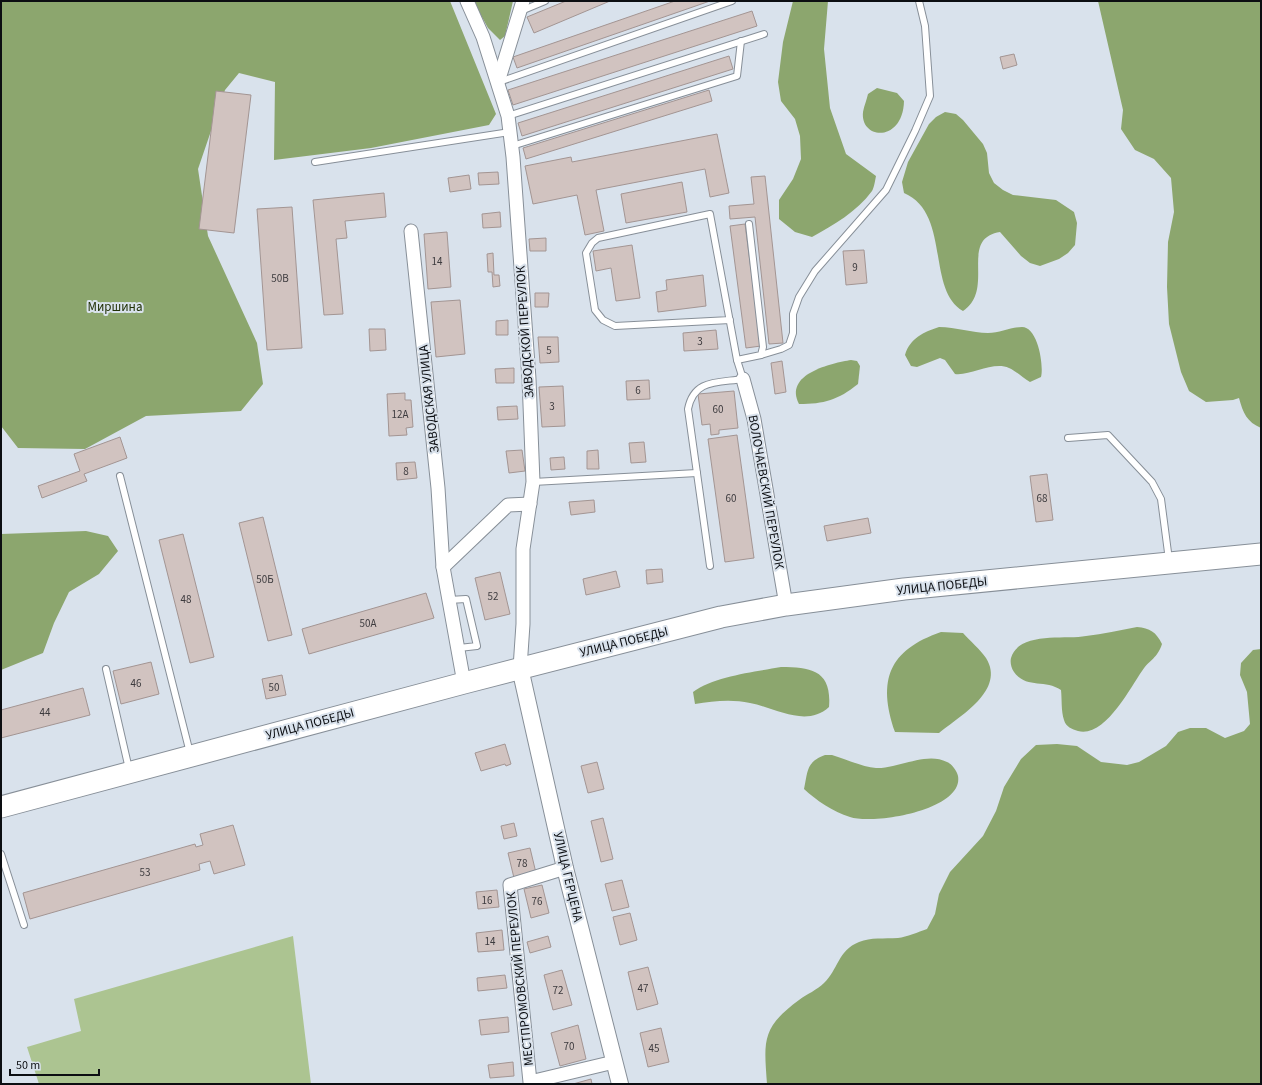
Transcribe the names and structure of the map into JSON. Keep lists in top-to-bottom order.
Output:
{
  "streets": {
    "highway": ["УЛИЦА ПОБЕДЫ"],
    "street": [
      "ЗАВОДСКОЙ ПЕРЕУЛОК",
      "ЗАВОДСКАЯ УЛИЦА",
      "ВОЛОЧАЕВСКИЙ ПЕРЕУЛОК",
      "УЛИЦА ГЕРЦЕНА",
      "МЕСТПРОМОВСКИЙ ПЕРЕУЛОК"
    ]
  },
  "crossings": [
    ["ЗАВОДСКОЙ ПЕРЕУЛОК", "УЛИЦА ПОБЕДЫ"],
    ["ЗАВОДСКОЙ ПЕРЕУЛОК", "УЛИЦА ГЕРЦЕНА"],
    ["ЗАВОДСКАЯ УЛИЦА", "УЛИЦА ПОБЕДЫ"],
    ["ВОЛОЧАЕВСКИЙ ПЕРЕУЛОК", "УЛИЦА ПОБЕДЫ"],
    ["УЛИЦА ПОБЕДЫ", "УЛИЦА ГЕРЦЕНА"],
    ["УЛИЦА ГЕРЦЕНА", "МЕСТПРОМОВСКИЙ ПЕРЕУЛОК"]
  ],
  "parks": ["Миршина"],
  "house_numbers": [
    "14",
    "9",
    "50В",
    "3",
    "5",
    "6",
    "3",
    "60",
    "12А",
    "8",
    "60",
    "68",
    "50Б",
    "52",
    "48",
    "50А",
    "46",
    "50",
    "44",
    "78",
    "53",
    "16",
    "76",
    "14",
    "47",
    "72",
    "70",
    "45"
  ],
  "scale_bar": "50 m"
}
